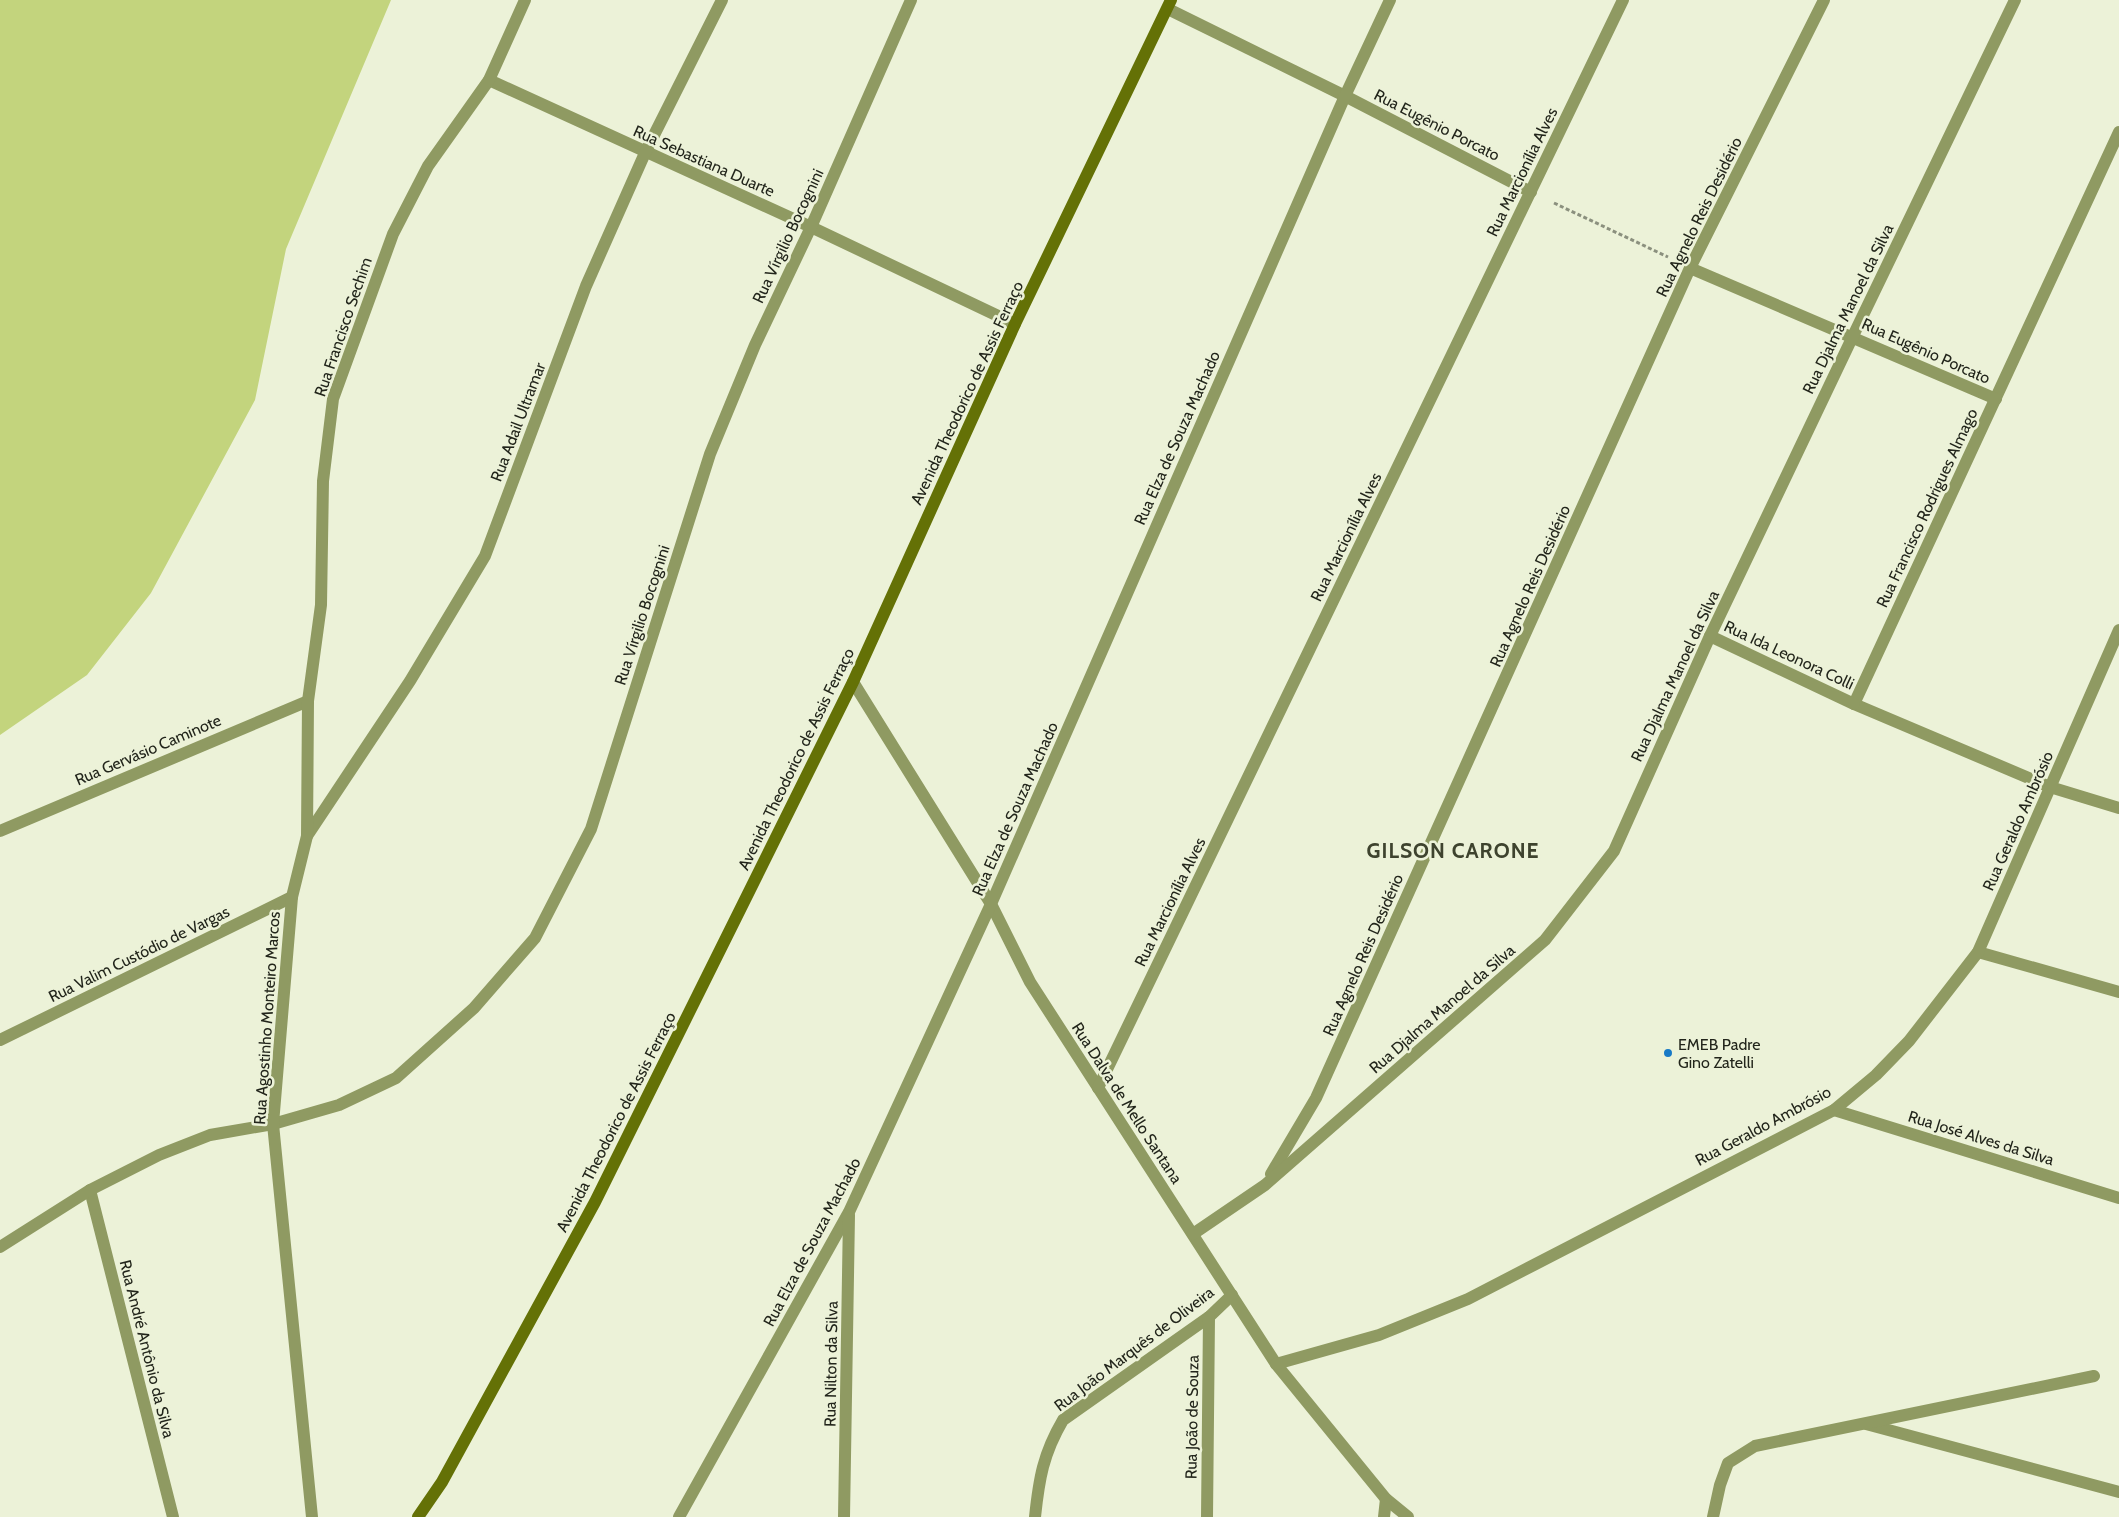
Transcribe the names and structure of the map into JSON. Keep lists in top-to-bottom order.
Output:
{
  "streets": {
    "street": [
      "Rua Eugênio Porcato",
      "Rua Sebastiana Duarte",
      "Rua Marcionília Alves",
      "Rua Agnelo Reis Desidério",
      "Rua Vírgilio Bocognini",
      "Rua Djalma Manoel da Silva",
      "Rua Francisco Sechim",
      "Avenida Theodorico de Assis Ferraço",
      "Rua Adail Ultramar",
      "Rua Elza de Souza Machado",
      "Rua Francisco Rodrigues Almago",
      "Rua Ida Leonora Colli",
      "Rua Gervásio Caminote",
      "Rua Geraldo Ambrósio",
      "Rua Valim Custódio de Vargas",
      "Rua Agostinho Monteiro Marcos",
      "Rua Dalva de Mello Santana",
      "Rua José Alves da Silva",
      "Rua André Antônio da Silva",
      "Rua João Marquês de Oliveira",
      "Rua Nilton da Silva",
      "Rua João de Souza"
    ]
  },
  "crossings": [
    ["Rua Eugênio Porcato", "Rua Marcionília Alves"],
    ["Rua Eugênio Porcato", "Rua Agnelo Reis Desidério"],
    ["Rua Eugênio Porcato", "Rua Djalma Manoel da Silva"],
    ["Rua Eugênio Porcato", "Avenida Theodorico de Assis Ferraço"],
    ["Rua Eugênio Porcato", "Rua Elza de Souza Machado"],
    ["Rua Eugênio Porcato", "Rua Francisco Rodrigues Almago"],
    ["Rua Sebastiana Duarte", "Rua Vírgilio Bocognini"],
    ["Rua Sebastiana Duarte", "Rua Francisco Sechim"],
    ["Rua Sebastiana Duarte", "Avenida Theodorico de Assis Ferraço"],
    ["Rua Sebastiana Duarte", "Rua Adail Ultramar"],
    ["Rua Marcionília Alves", "Rua Dalva de Mello Santana"],
    ["Rua Agnelo Reis Desidério", "Rua Djalma Manoel da Silva"],
    ["Rua Vírgilio Bocognini", "Rua Agostinho Monteiro Marcos"],
    ["Rua Vírgilio Bocognini", "Rua André Antônio da Silva"],
    ["Rua Djalma Manoel da Silva", "Rua Ida Leonora Colli"],
    ["Rua Djalma Manoel da Silva", "Rua Dalva de Mello Santana"],
    ["Rua Francisco Sechim", "Rua Gervásio Caminote"],
    ["Rua Francisco Sechim", "Rua Agostinho Monteiro Marcos"],
    ["Avenida Theodorico de Assis Ferraço", "Rua Dalva de Mello Santana"],
    ["Rua Adail Ultramar", "Rua Agostinho Monteiro Marcos"],
    ["Rua Elza de Souza Machado", "Rua Dalva de Mello Santana"],
    ["Rua Elza de Souza Machado", "Rua Nilton da Silva"],
    ["Rua Francisco Rodrigues Almago", "Rua Ida Leonora Colli"],
    ["Rua Gervásio Caminote", "Rua Agostinho Monteiro Marcos"],
    ["Rua Geraldo Ambrósio", "Rua Dalva de Mello Santana"],
    ["Rua Geraldo Ambrósio", "Rua José Alves da Silva"],
    ["Rua Valim Custódio de Vargas", "Rua Agostinho Monteiro Marcos"],
    ["Rua Dalva de Mello Santana", "Rua João Marquês de Oliveira"],
    ["Rua João Marquês de Oliveira", "Rua João de Souza"]
  ],
  "districts": ["GILSON CARONE"],
  "places": ["EMEB Padre Gino Zatelli"]
}
